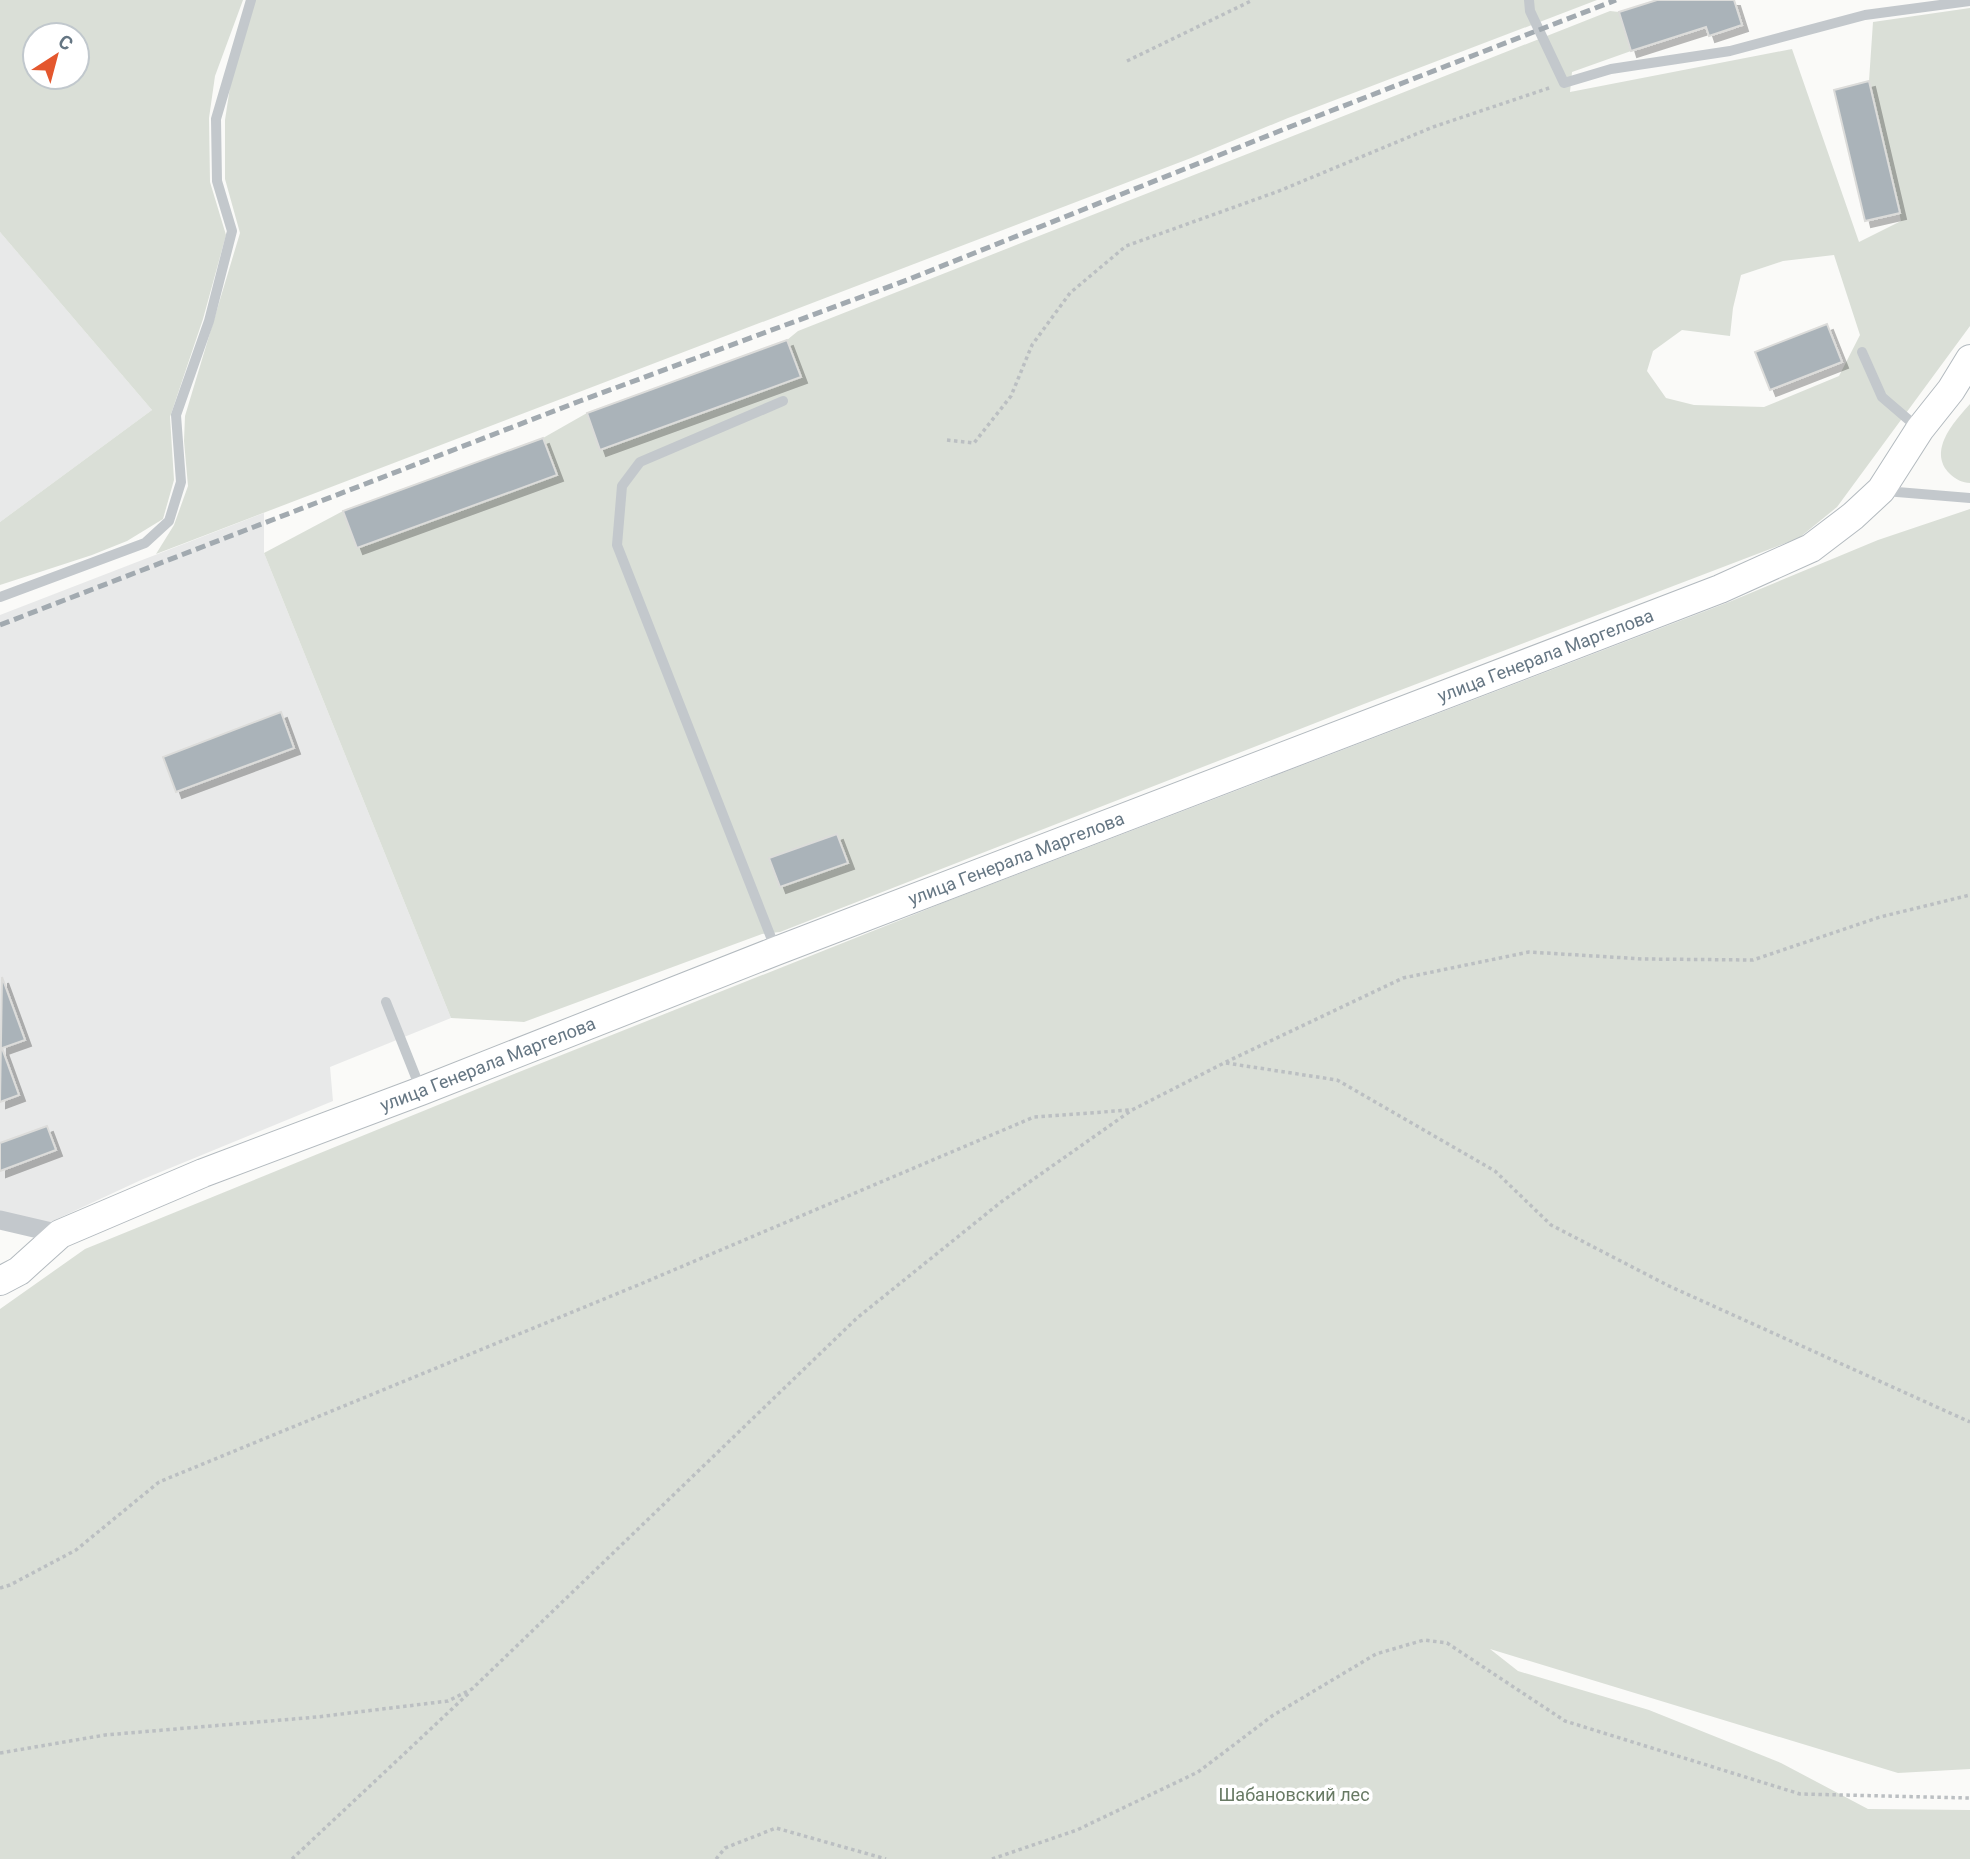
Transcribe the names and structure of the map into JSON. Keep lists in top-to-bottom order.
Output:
{
  "streets": {
    "main road": ["улица Генерала Маргелова"]
  },
  "parks": ["Шабановский лес"],
  "north": "top right"
}
